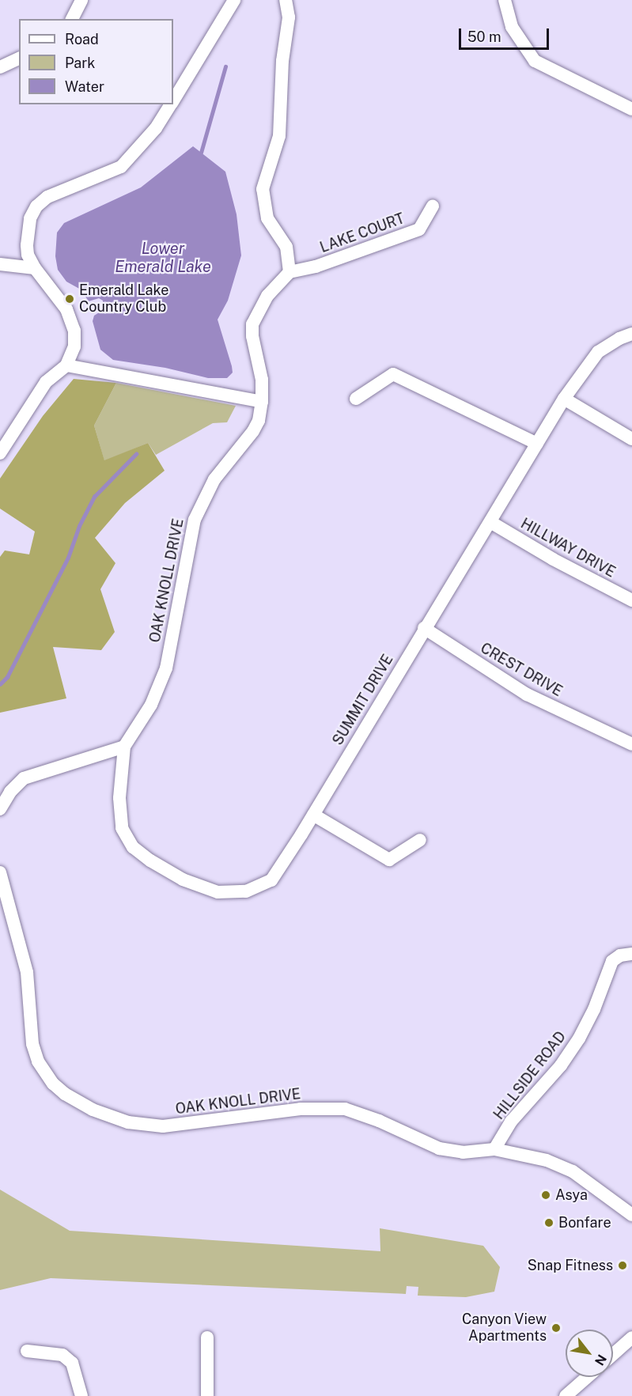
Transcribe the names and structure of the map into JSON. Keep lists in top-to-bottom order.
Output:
{
  "streets": {
    "street": [
      "LAKE COURT",
      "HILLWAY DRIVE",
      "OAK KNOLL DRIVE",
      "CREST DRIVE",
      "SUMMIT DRIVE",
      "HILLSIDE ROAD"
    ]
  },
  "crossings": [
    ["LAKE COURT", "OAK KNOLL DRIVE"],
    ["HILLWAY DRIVE", "SUMMIT DRIVE"],
    ["OAK KNOLL DRIVE", "SUMMIT DRIVE"],
    ["OAK KNOLL DRIVE", "HILLSIDE ROAD"],
    ["CREST DRIVE", "SUMMIT DRIVE"]
  ],
  "water": ["Lower Emerald Lake"],
  "places": [
    "Emerald Lake Country Club",
    "Asya",
    "Bonfare",
    "Snap Fitness",
    "Canyon View Apartments"
  ],
  "legend": ["Road", "Park", "Water"],
  "scale_bar": "50 m",
  "north": "bottom right"
}
